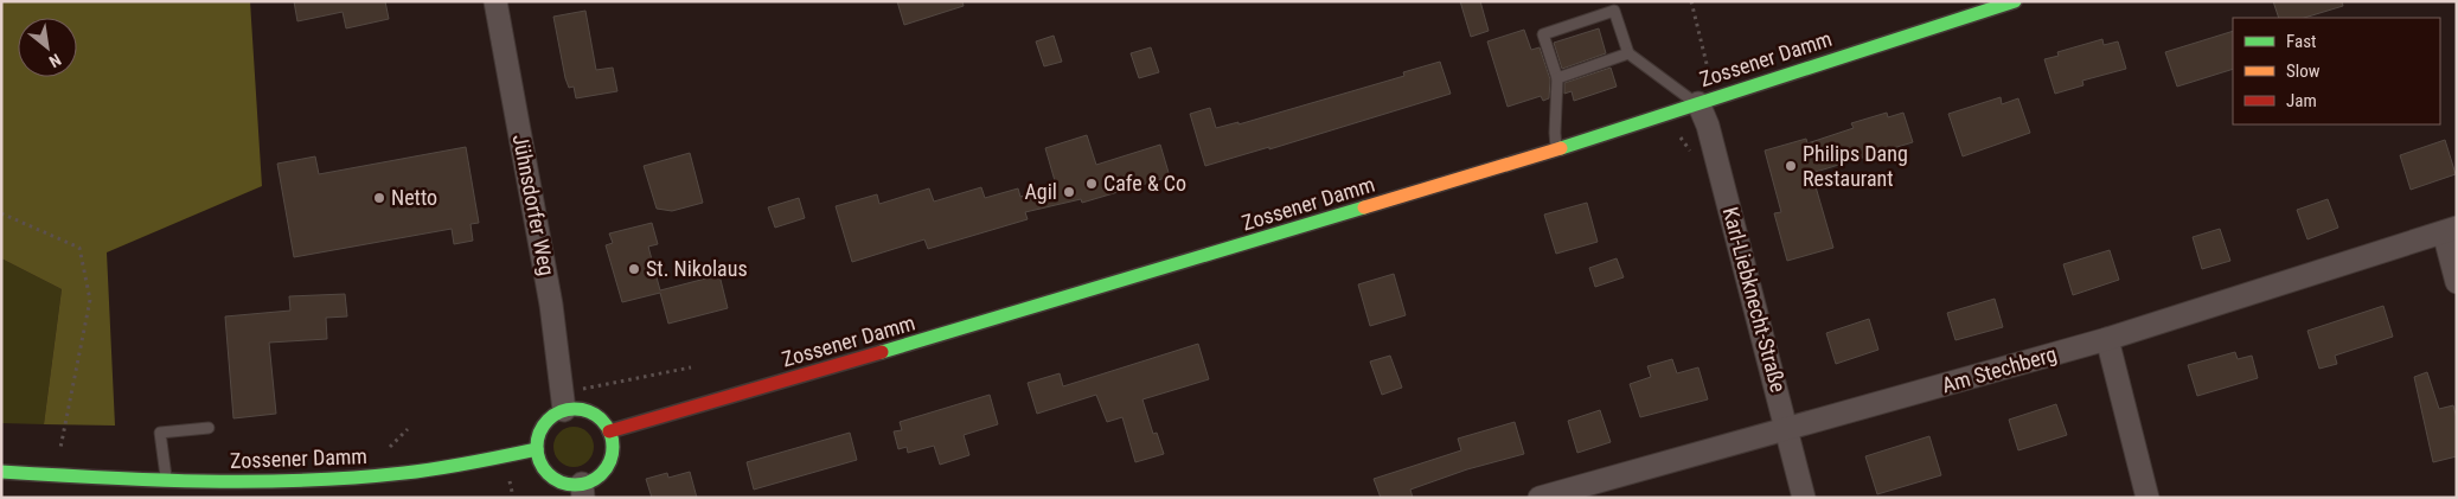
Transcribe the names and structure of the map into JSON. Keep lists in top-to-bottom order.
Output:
{
  "streets": {
    "main road": ["Zossener Damm"],
    "street": ["Jühnsdorfer Weg", "Karl-Liebknecht-Straße", "Am Stechberg"]
  },
  "crossings": [
    ["Zossener Damm", "Jühnsdorfer Weg"],
    ["Zossener Damm", "Karl-Liebknecht-Straße"],
    ["Karl-Liebknecht-Straße", "Am Stechberg"]
  ],
  "places": [
    "Philips Dang Restaurant",
    "Cafe & Co",
    "Agil",
    "Netto",
    "St. Nikolaus"
  ],
  "legend": ["Fast", "Slow", "Jam"],
  "north": "bottom right"
}
